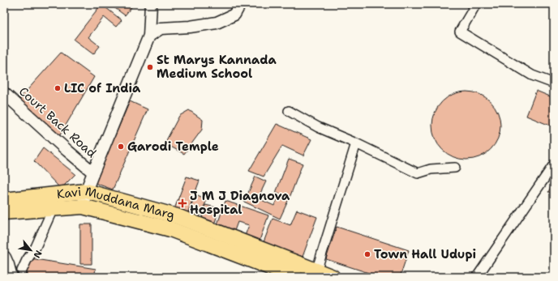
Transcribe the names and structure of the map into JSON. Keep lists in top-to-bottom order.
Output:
{
  "streets": {
    "main road": ["Kavi Muddana Marg"],
    "street": ["Court Back Road"]
  },
  "places": {
    "other": [
      "St Marys Kannada Medium School",
      "LIC of India",
      "Garodi Temple",
      "Town Hall Udupi"
    ],
    "health": ["J M J Diagnova Hospital"]
  },
  "north": "bottom right"
}
